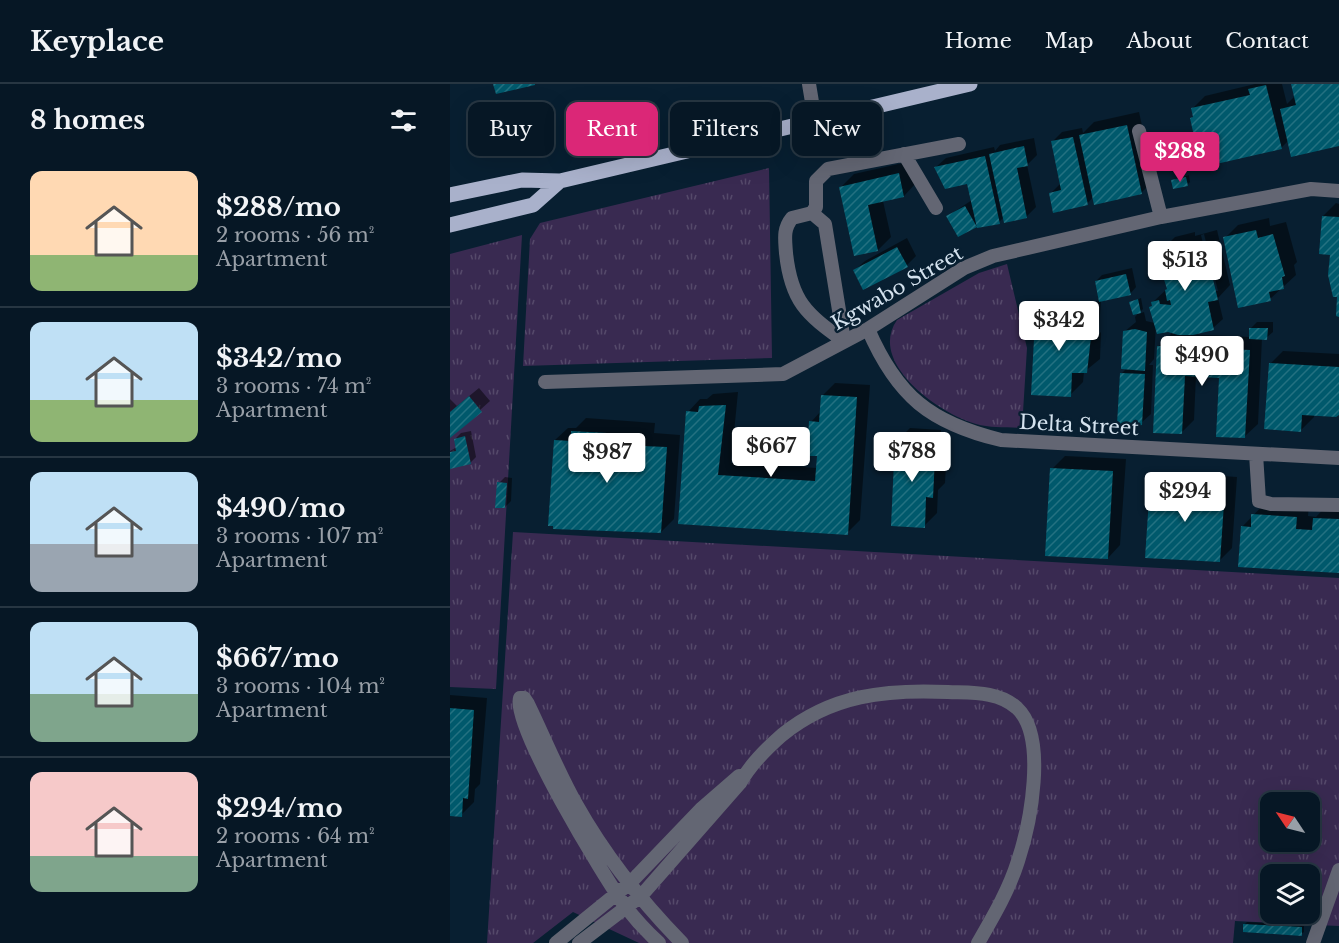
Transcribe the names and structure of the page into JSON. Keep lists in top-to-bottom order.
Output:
{
  "streets": {
    "street": ["Kgwabo Street", "Delta Street"]
  },
  "crossings": [
    ["Kgwabo Street", "Delta Street"]
  ],
  "north": "top left",
  "page": {
    "header": "Keyplace",
    "nav": [
      "Home",
      "Map",
      "About",
      "Contact"
    ],
    "heading": "8 homes",
    "chip": [
      "Buy",
      "Rent",
      "Filters",
      "New"
    ],
    "price": [
      "$288",
      "$513",
      "$342",
      "$490",
      "$667",
      "$788",
      "$987",
      "$294"
    ],
    "list": [
      {
        "name": "$288/mo",
        "note": "2 rooms · 56 m² · Apartment"
      },
      {
        "name": "$342/mo",
        "note": "3 rooms · 74 m² · Apartment"
      },
      {
        "name": "$490/mo",
        "note": "3 rooms · 107 m² · Apartment"
      },
      {
        "name": "$667/mo",
        "note": "3 rooms · 104 m² · Apartment"
      },
      {
        "name": "$294/mo",
        "note": "2 rooms · 64 m² · Apartment"
      }
    ]
  }
}
